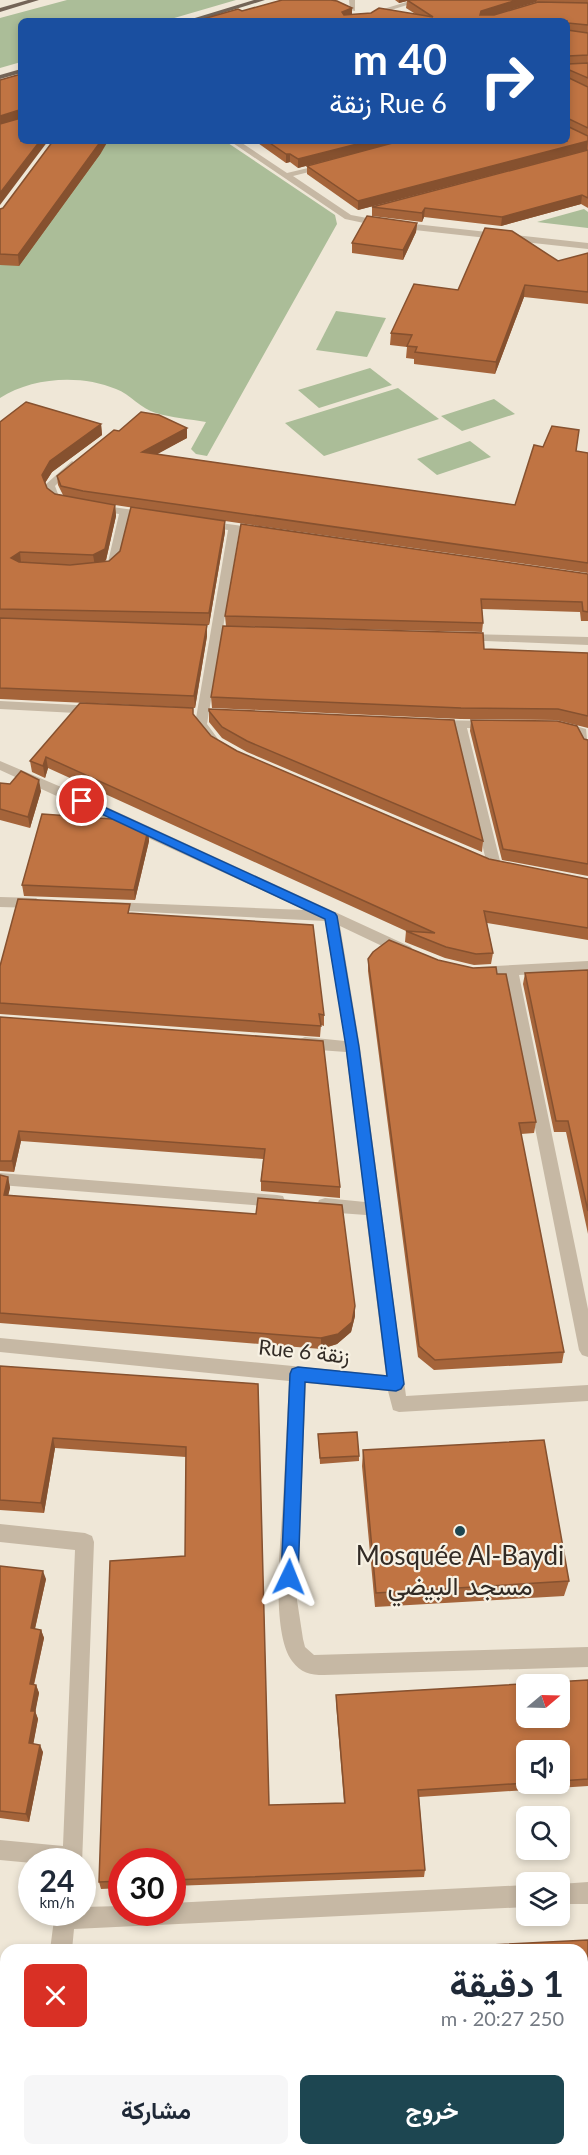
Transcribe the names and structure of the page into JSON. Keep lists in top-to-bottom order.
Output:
{
  "streets": {
    "street": ["Rue 6 زنقة"]
  },
  "places": ["Mosquée Al-Baydi مسجد البيضي"],
  "north": "right",
  "page": {
    "turn": ["40 m", "Rue 6 زنقة"],
    "speed": "24 km/h",
    "limit": "30",
    "heading": ["1 دقيقة", "250 m · 20:27"],
    "buttons": ["خروج", "مشاركة"]
  }
}
